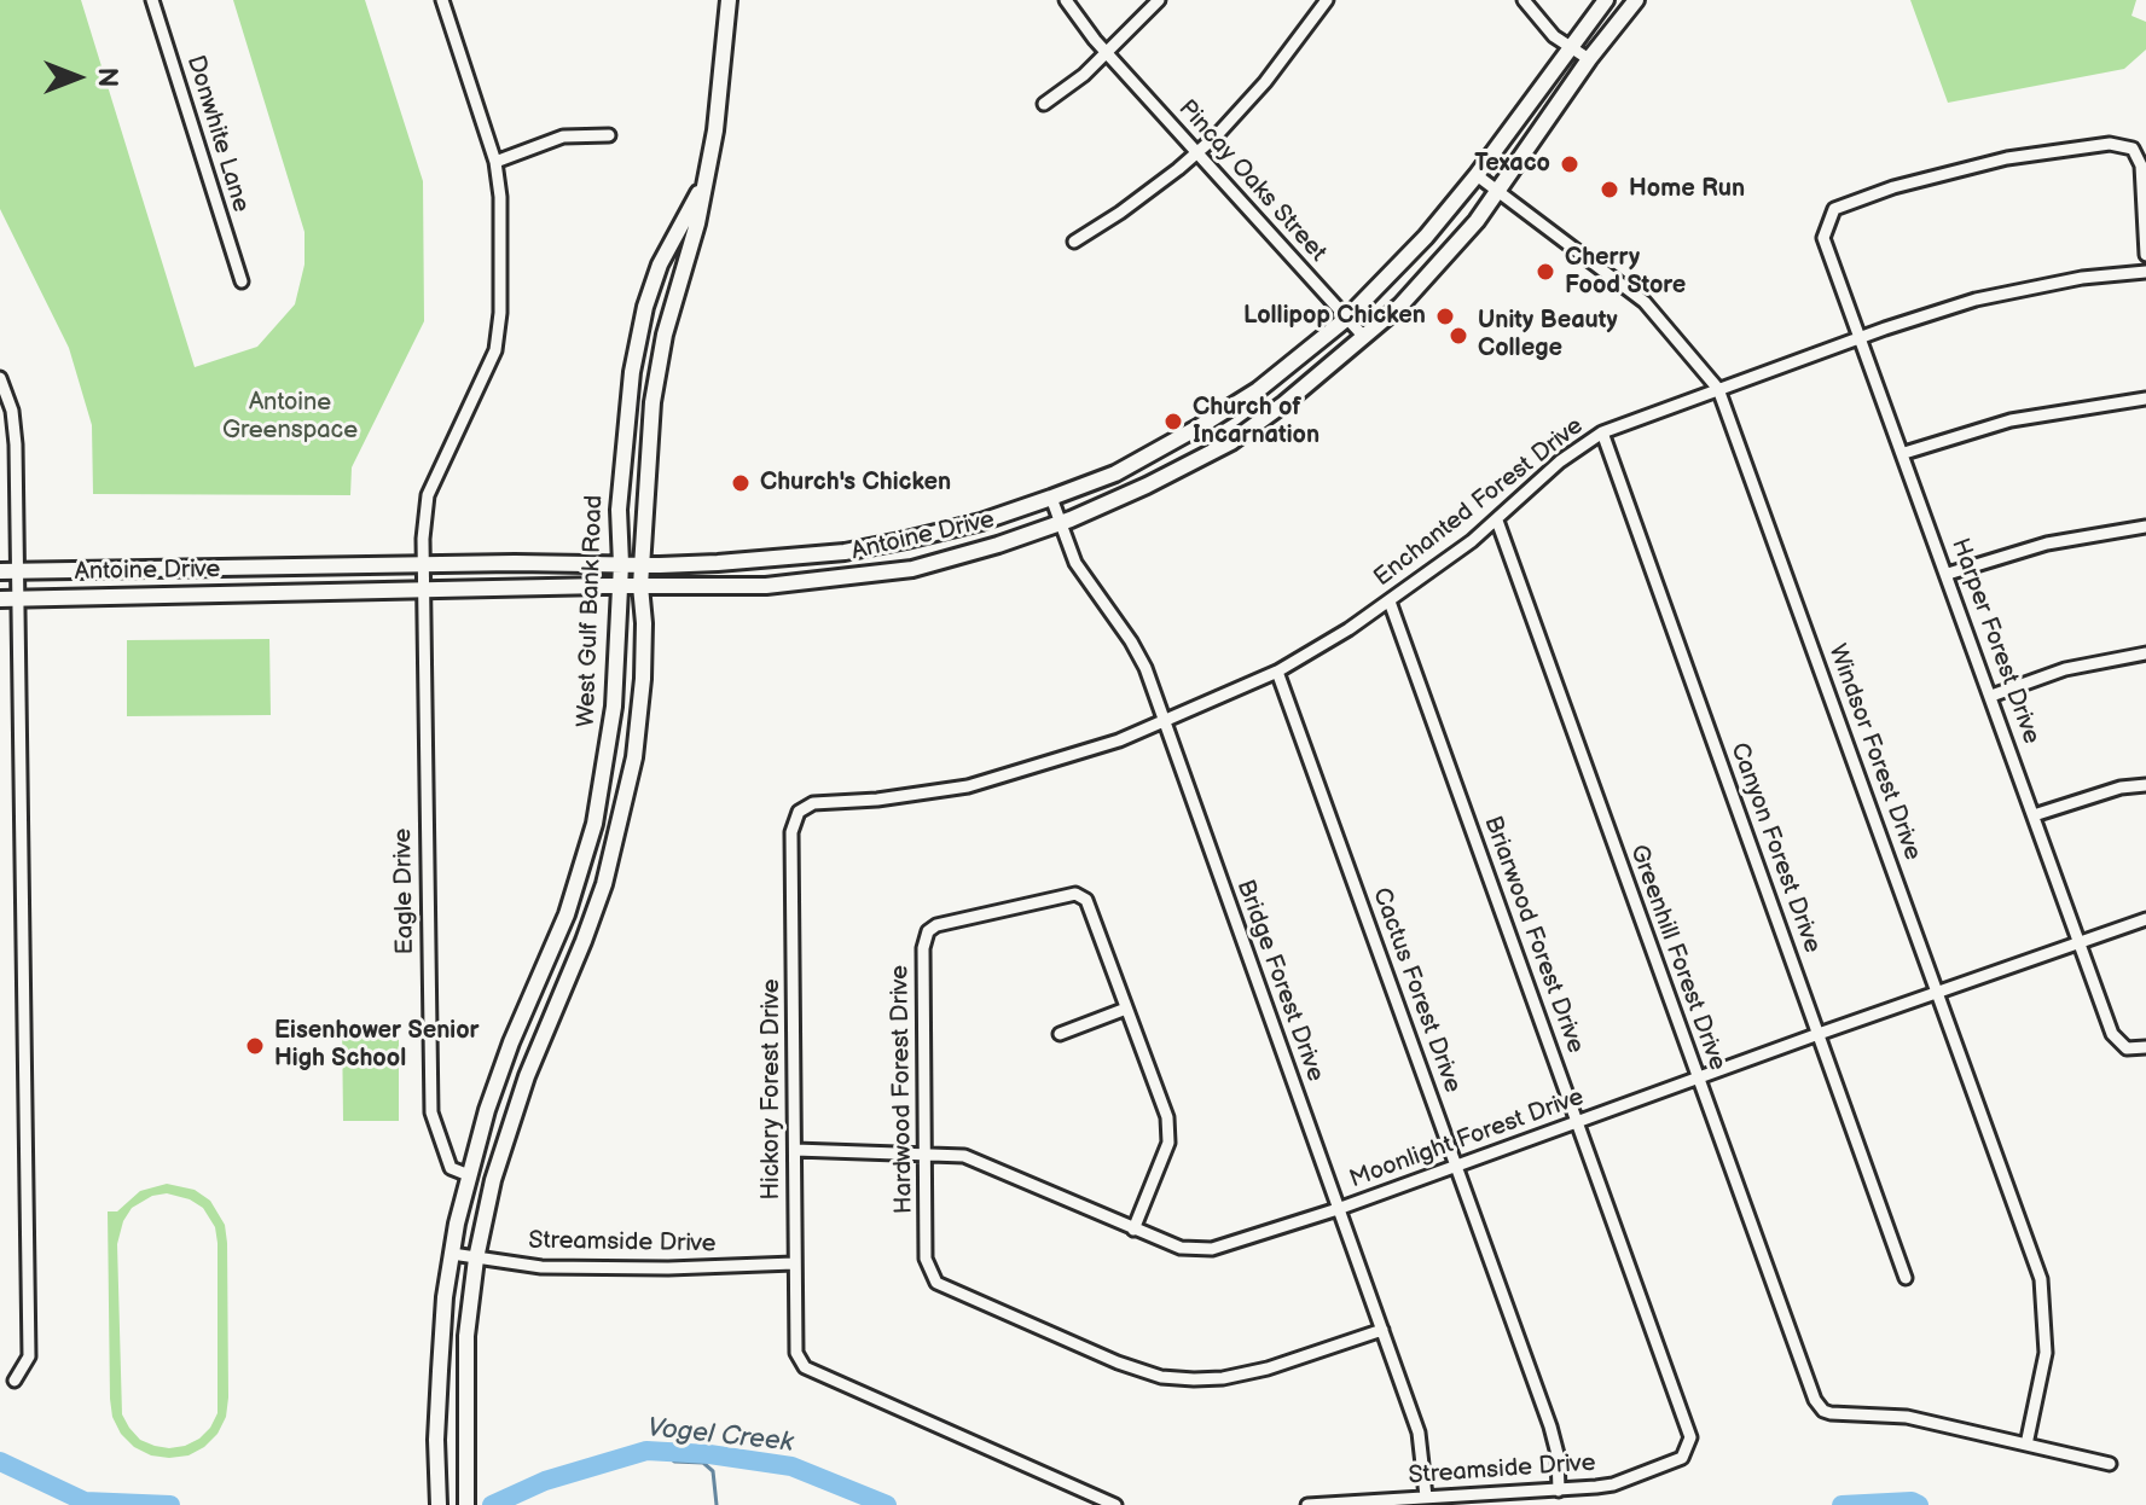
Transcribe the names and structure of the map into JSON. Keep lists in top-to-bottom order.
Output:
{
  "streets": {
    "main road": ["Antoine Drive", "West Gulf Bank Road"],
    "street": [
      "Donwhite Lane",
      "Pincay Oaks Street",
      "Enchanted Forest Drive",
      "Harper Forest Drive",
      "Windsor Forest Drive",
      "Canyon Forest Drive",
      "Eagle Drive",
      "Briarwood Forest Drive",
      "Greenhill Forest Drive",
      "Bridge Forest Drive",
      "Cactus Forest Drive",
      "Hickory Forest Drive",
      "Hardwood Forest Drive",
      "Moonlight Forest Drive",
      "Streamside Drive"
    ]
  },
  "crossings": [
    ["Pincay Oaks Street", "Antoine Drive"],
    ["Enchanted Forest Drive", "Harper Forest Drive"],
    ["Enchanted Forest Drive", "Windsor Forest Drive"],
    ["Enchanted Forest Drive", "Canyon Forest Drive"],
    ["Enchanted Forest Drive", "Briarwood Forest Drive"],
    ["Enchanted Forest Drive", "Greenhill Forest Drive"],
    ["Enchanted Forest Drive", "Bridge Forest Drive"],
    ["Enchanted Forest Drive", "Cactus Forest Drive"],
    ["Enchanted Forest Drive", "Hickory Forest Drive"],
    ["Antoine Drive", "West Gulf Bank Road"],
    ["Antoine Drive", "Windsor Forest Drive"],
    ["Antoine Drive", "Eagle Drive"],
    ["Antoine Drive", "Bridge Forest Drive"],
    ["West Gulf Bank Road", "Eagle Drive"],
    ["West Gulf Bank Road", "Streamside Drive"],
    ["Harper Forest Drive", "Moonlight Forest Drive"],
    ["Windsor Forest Drive", "Greenhill Forest Drive"],
    ["Windsor Forest Drive", "Moonlight Forest Drive"],
    ["Canyon Forest Drive", "Moonlight Forest Drive"],
    ["Briarwood Forest Drive", "Moonlight Forest Drive"],
    ["Briarwood Forest Drive", "Streamside Drive"],
    ["Greenhill Forest Drive", "Moonlight Forest Drive"],
    ["Bridge Forest Drive", "Hardwood Forest Drive"],
    ["Bridge Forest Drive", "Moonlight Forest Drive"],
    ["Bridge Forest Drive", "Streamside Drive"],
    ["Cactus Forest Drive", "Moonlight Forest Drive"],
    ["Cactus Forest Drive", "Streamside Drive"],
    ["Hickory Forest Drive", "Moonlight Forest Drive"],
    ["Hickory Forest Drive", "Streamside Drive"],
    ["Hardwood Forest Drive", "Moonlight Forest Drive"]
  ],
  "water": ["Vogel Creek"],
  "parks": ["Antoine Greenspace"],
  "places": [
    "Texaco",
    "Home Run",
    "Cherry Food Store",
    "Lollipop Chicken",
    "Unity Beauty College",
    "Church of Incarnation",
    "Church's Chicken",
    "Eisenhower Senior High School"
  ],
  "north": "right"
}
